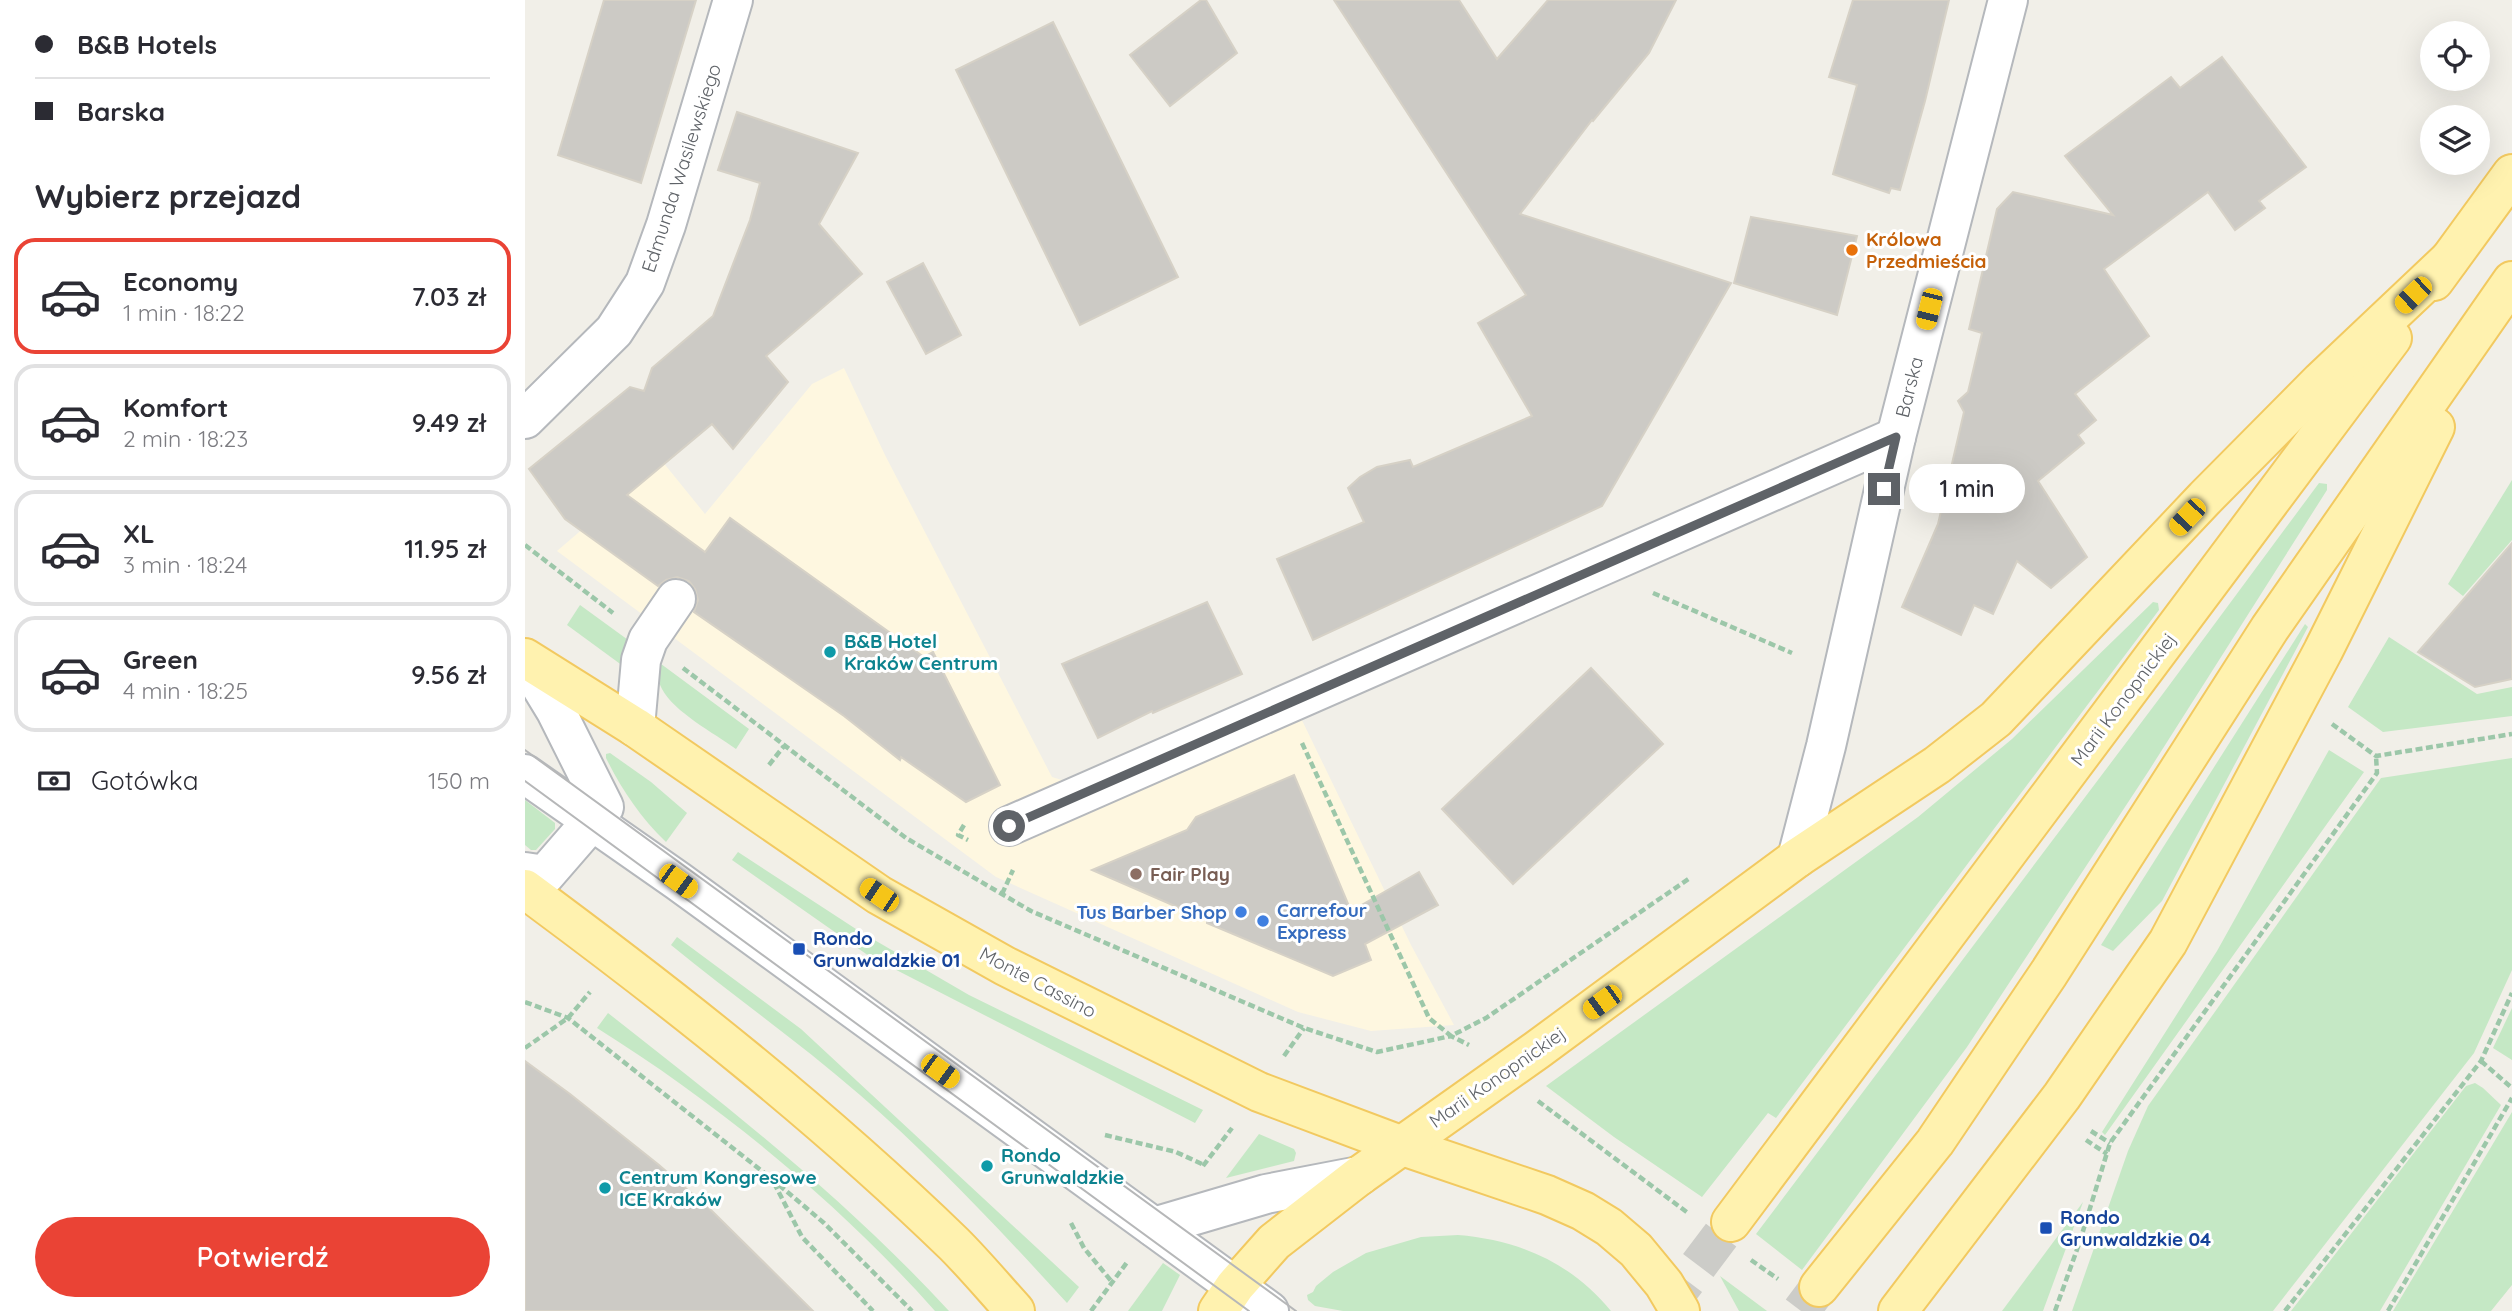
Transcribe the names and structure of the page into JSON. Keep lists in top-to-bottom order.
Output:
{
  "streets": {
    "main road": ["Marii Konopnickiej", "Monte Cassino"],
    "street": ["Edmunda Wasilewskiego", "Barska"]
  },
  "crossings": [
    ["Barska", "Marii Konopnickiej"],
    ["Marii Konopnickiej", "Monte Cassino"]
  ],
  "places": {
    "other": [
      "Królowa Przedmieścia",
      "B&B Hotel Kraków Centrum",
      "Fair Play",
      "Tus Barber Shop",
      "Carrefour Express",
      "Rondo Grunwaldzkie",
      "Centrum Kongresowe ICE Kraków"
    ],
    "transit": ["Rondo Grunwaldzkie 01", "Rondo Grunwaldzkie 04"]
  },
  "page": {
    "banner": ["B&B Hotels", "Barska"],
    "heading": "Wybierz przejazd",
    "list": [
      {
        "name": "Economy",
        "note": "1 min · 18:22",
        "value": "7.03 zł"
      },
      {
        "name": "Komfort",
        "note": "2 min · 18:23",
        "value": "9.49 zł"
      },
      {
        "name": "XL",
        "note": "3 min · 18:24",
        "value": "11.95 zł"
      },
      {
        "name": "Green",
        "note": "4 min · 18:25",
        "value": "9.56 zł"
      }
    ],
    "bubble": "1 min",
    "pay": ["Gotówka", "150 m"],
    "buttons": "Potwierdź"
  }
}
